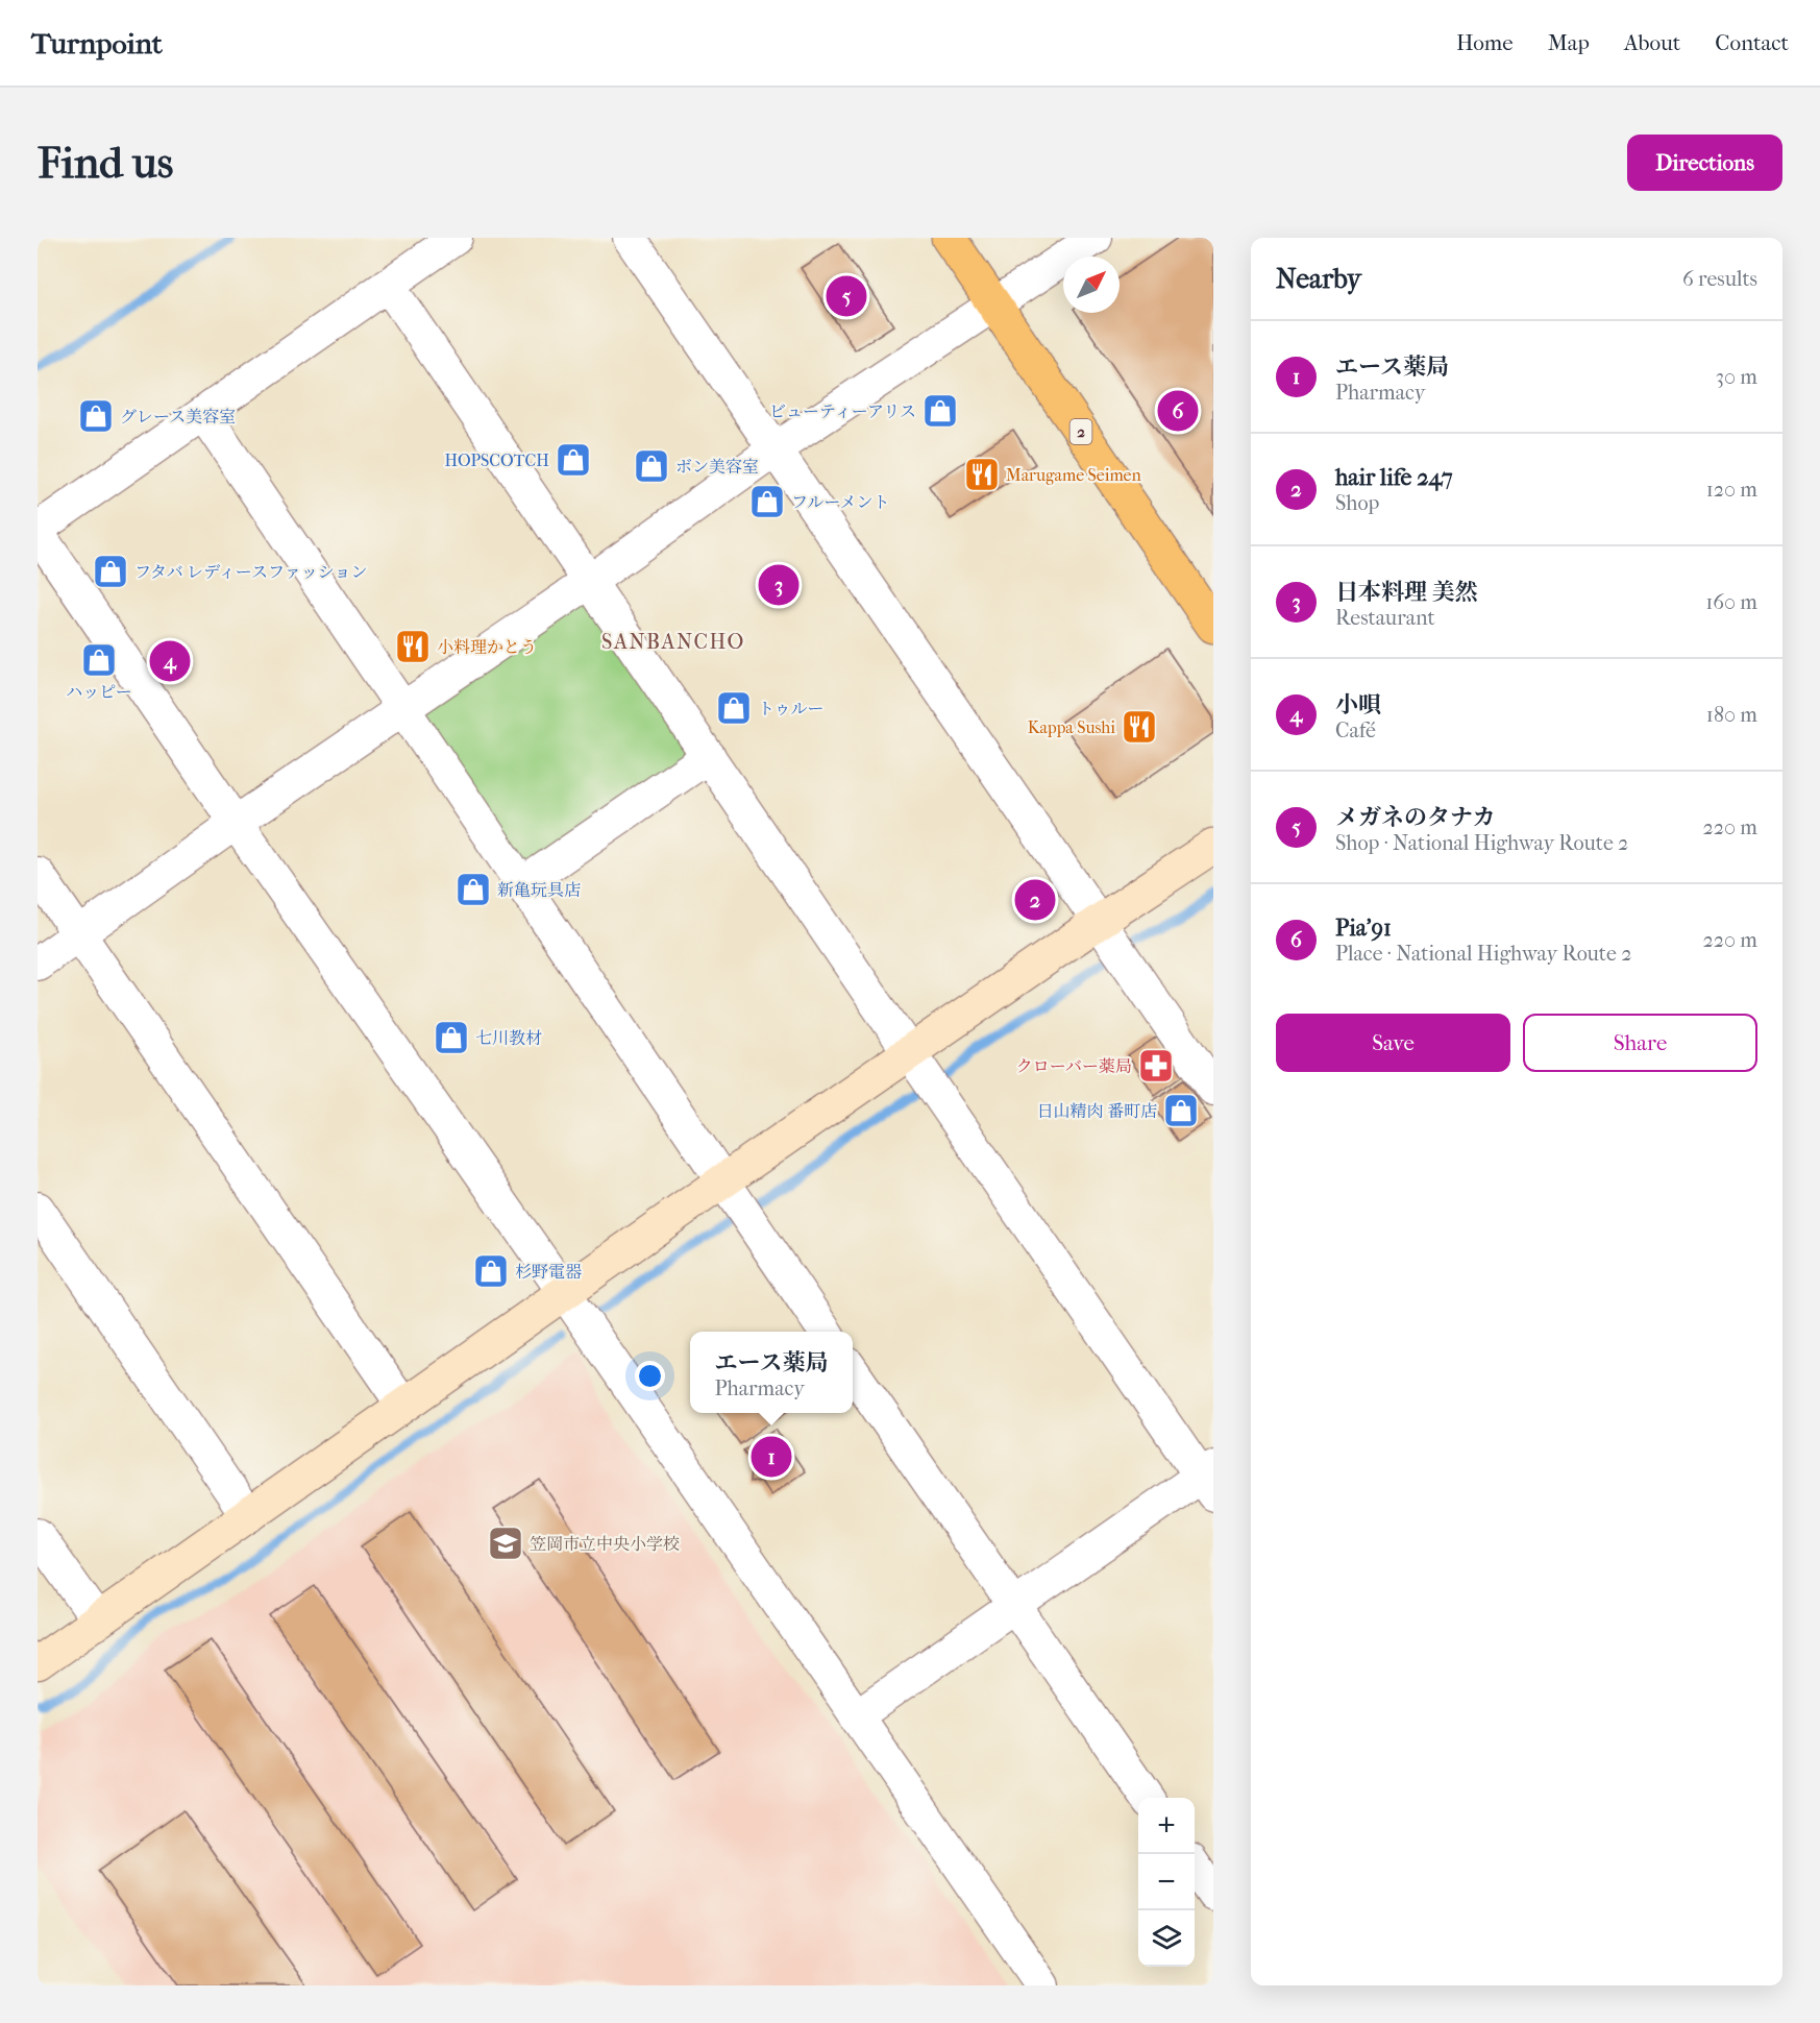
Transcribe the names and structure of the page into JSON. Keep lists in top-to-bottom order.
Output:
{
  "streets": {
    "highway": ["2"]
  },
  "districts": ["SANBANCHO"],
  "places": {
    "shop": [
      "ビューティーアリス",
      "グレース美容室",
      "HOPSCOTCH",
      "ボン美容室",
      "フルーメント",
      "フタバ レディースファッション",
      "ハッピー",
      "トゥルー",
      "新亀玩具店",
      "七川教材",
      "日山精肉 番町店",
      "杉野電器"
    ],
    "restaurant": ["Marugame Seimen", "小料理かとう", "Kappa Sushi"],
    "pharmacy": ["クローバー薬局"],
    "school or university": ["笠岡市立中央小学校"]
  },
  "north": "top right",
  "page": {
    "header": "Turnpoint",
    "nav": [
      "Home",
      "Map",
      "About",
      "Contact"
    ],
    "buttons": [
      "Directions",
      ["Save", "Share"]
    ],
    "title": "Find us",
    "heading": ["Nearby", "6 results"],
    "pins": [
      "5",
      "6",
      "3",
      "4",
      "2",
      "1"
    ],
    "list": [
      {
        "mark": "1",
        "name": "エース薬局",
        "note": "Pharmacy",
        "value": "30 m"
      },
      {
        "mark": "2",
        "name": "hair life 247",
        "note": "Shop",
        "value": "120 m"
      },
      {
        "mark": "3",
        "name": "日本料理 美然",
        "note": "Restaurant",
        "value": "160 m"
      },
      {
        "mark": "4",
        "name": "小唄",
        "note": "Café",
        "value": "180 m"
      },
      {
        "mark": "5",
        "name": "メガネのタナカ",
        "note": "Shop · National Highway Route 2",
        "value": "220 m"
      },
      {
        "mark": "6",
        "name": "Pia'91",
        "note": "Place · National Highway Route 2",
        "value": "220 m"
      }
    ],
    "popup": ["エース薬局", "Pharmacy"],
    "map_buttons": ["+", "−"]
  }
}
